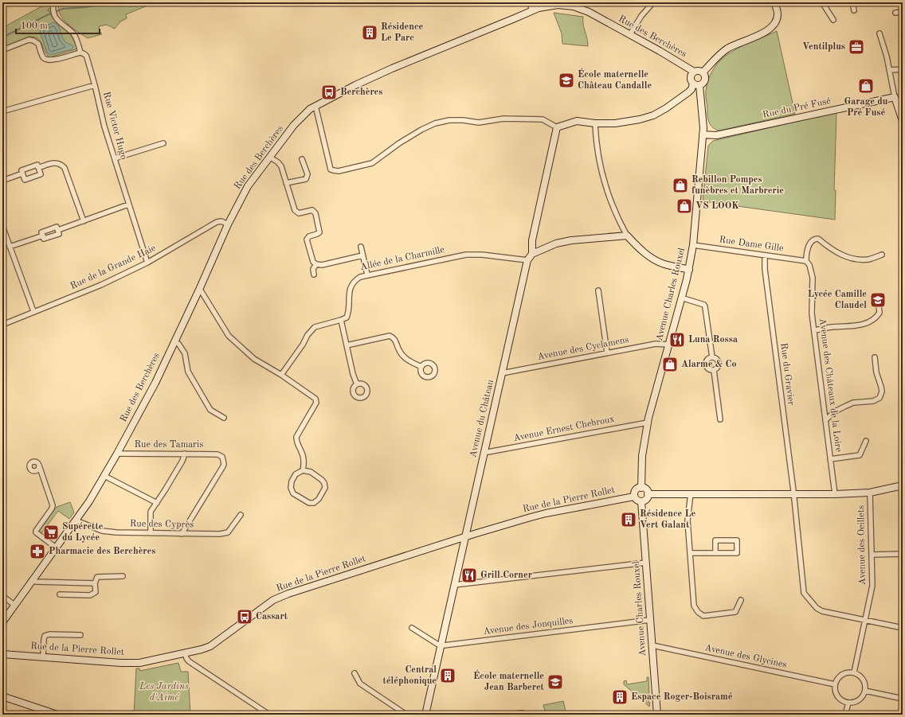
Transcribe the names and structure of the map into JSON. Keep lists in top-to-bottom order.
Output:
{
  "streets": {
    "street": [
      "Rue des Berchères",
      "Rue du Pré Fusé",
      "Rue Victor Hugo",
      "Rue Dame Gille",
      "Allée de la Charmille",
      "Rue de la Grande Haie",
      "Avenue Charles Rouxel",
      "Avenue des Cyclamens",
      "Rue du Gravier",
      "Avenue des Châteaux de la Loire",
      "Avenue du Château",
      "Avenue Ernest Chebroux",
      "Rue des Tamaris",
      "Rue de la Pierre Rollet",
      "Rue des Cyprès",
      "Avenue des Oeillets",
      "Avenue des Jonquilles",
      "Avenue des Glycines"
    ]
  },
  "crossings": [
    ["Rue des Berchères", "Rue de la Grande Haie"],
    ["Rue des Berchères", "Avenue Charles Rouxel"],
    ["Rue des Berchères", "Rue des Tamaris"],
    ["Rue des Berchères", "Rue des Cyprès"],
    ["Rue du Pré Fusé", "Avenue Charles Rouxel"],
    ["Rue Victor Hugo", "Rue de la Grande Haie"],
    ["Rue Dame Gille", "Avenue Charles Rouxel"],
    ["Rue Dame Gille", "Rue du Gravier"],
    ["Rue Dame Gille", "Avenue des Châteaux de la Loire"],
    ["Allée de la Charmille", "Avenue du Château"],
    ["Avenue Charles Rouxel", "Avenue des Cyclamens"],
    ["Avenue Charles Rouxel", "Avenue Ernest Chebroux"],
    ["Avenue Charles Rouxel", "Rue de la Pierre Rollet"],
    ["Avenue Charles Rouxel", "Avenue des Jonquilles"],
    ["Avenue Charles Rouxel", "Avenue des Glycines"],
    ["Avenue des Cyclamens", "Avenue du Château"],
    ["Rue du Gravier", "Avenue des Oeillets"],
    ["Avenue du Château", "Avenue Ernest Chebroux"],
    ["Avenue du Château", "Rue de la Pierre Rollet"],
    ["Avenue du Château", "Avenue des Jonquilles"],
    ["Rue des Tamaris", "Rue des Cyprès"],
    ["Avenue des Oeillets", "Avenue des Glycines"]
  ],
  "parks": ["Les Jardins d'Aimé"],
  "places": {
    "building": [
      "Résidence Le Parc",
      "Résidence Le Vert Galant",
      "Central téléphonique",
      "Espace Roger-Boisramé"
    ],
    "office": ["Ventilplus"],
    "school or university": ["École maternelle Château Candalle", "Lycée Camille Claudel", "École maternelle Jean Barberet"],
    "shop": [
      "Garage du Pré Fusé",
      "Rebillon Pompes funèbres et Marbrerie",
      "VS LOOK",
      "Alarme & Co"
    ],
    "bus stop": ["Berchères", "Cassart"],
    "restaurant": ["Luna Rossa", "Grill Corner"],
    "supermarket": ["Supérette du Lycée"],
    "pharmacy": ["Pharmacie des Berchères"]
  },
  "scale_bar": "100 m"
}
